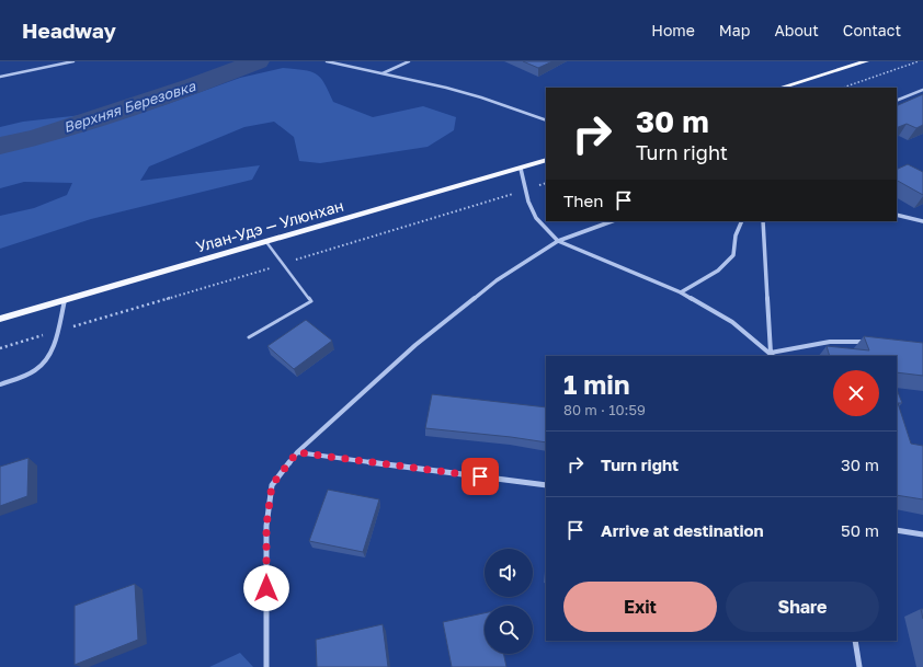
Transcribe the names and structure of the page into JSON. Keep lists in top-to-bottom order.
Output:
{
  "streets": {
    "main road": ["Улан-Удэ — Улюнхан"]
  },
  "water": ["Верхняя Березовка"],
  "page": {
    "header": "Headway",
    "nav": [
      "Home",
      "Map",
      "About",
      "Contact"
    ],
    "turn": ["30 m", "Turn right"],
    "then": "Then",
    "heading": ["1 min", "80 m · 10:59"],
    "list": [
      {
        "name": "Turn right",
        "value": "30 m"
      },
      {
        "name": "Arrive at destination",
        "value": "50 m"
      }
    ],
    "buttons": ["Exit", "Share"]
  }
}
